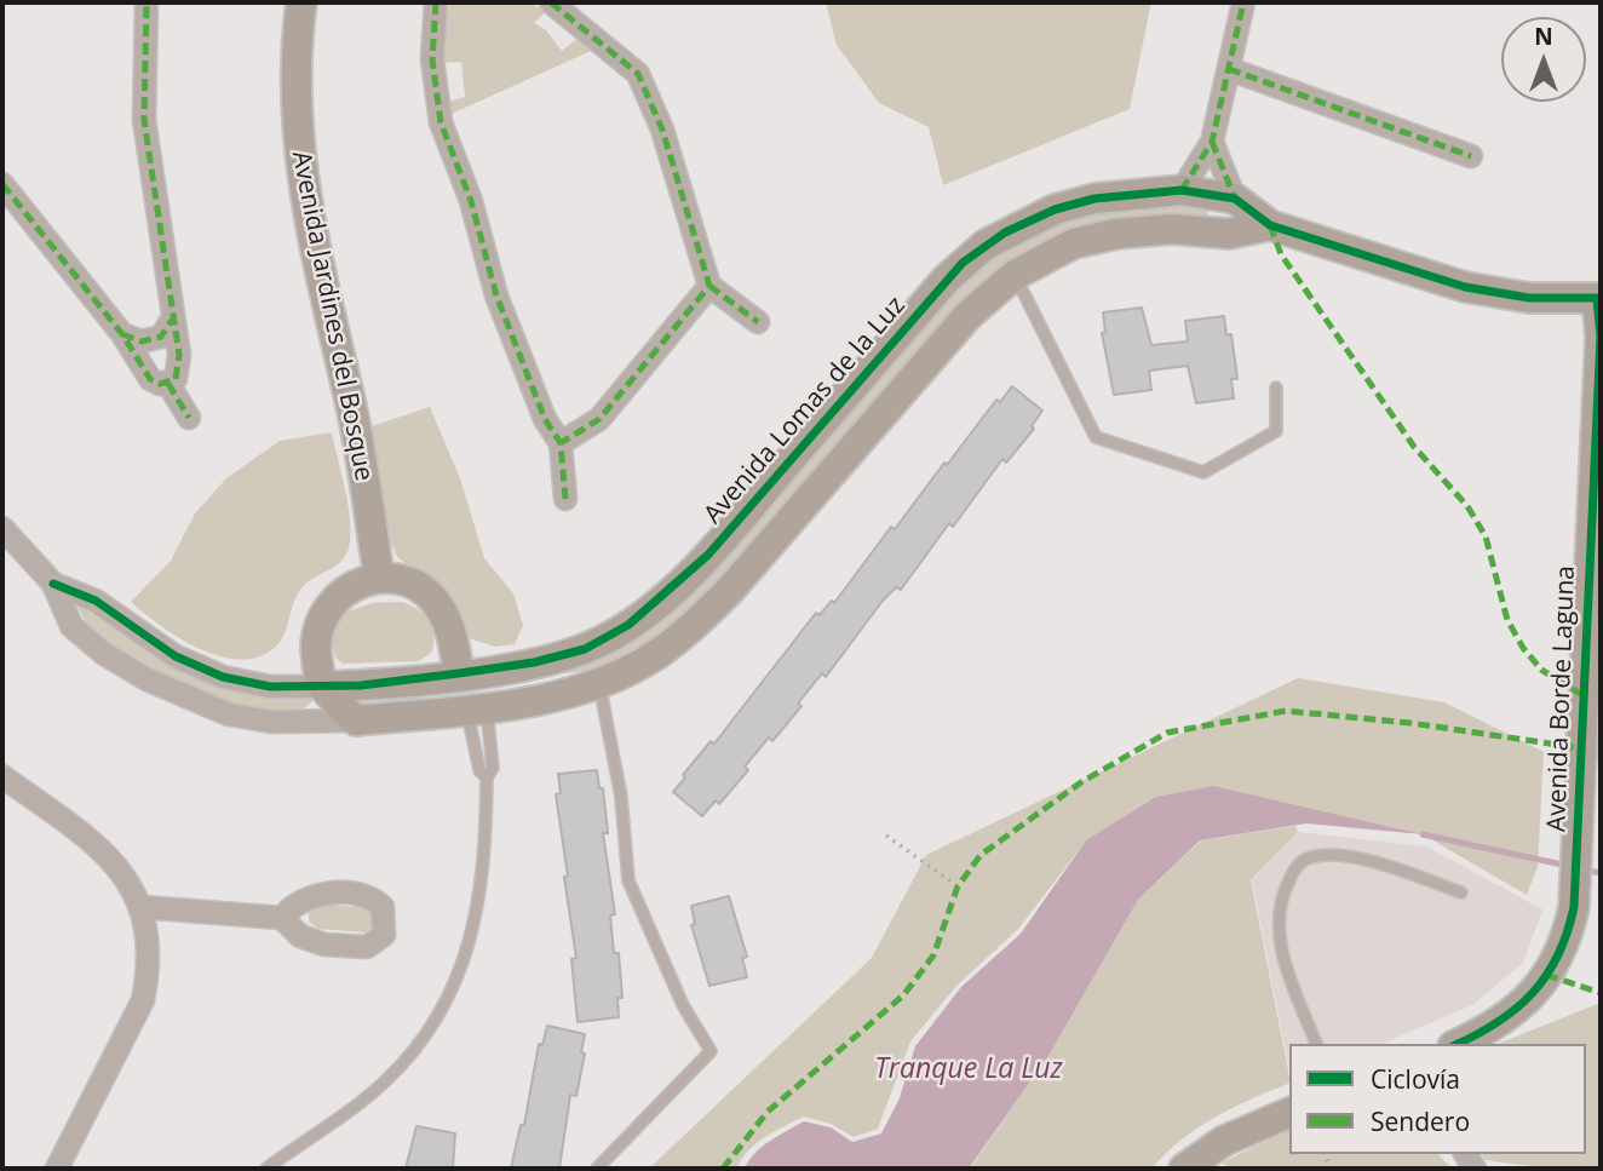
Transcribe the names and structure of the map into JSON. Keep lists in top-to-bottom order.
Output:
{
  "streets": {
    "street": ["Avenida Jardines del Bosque", "Avenida Lomas de la Luz", "Avenida Borde Laguna"]
  },
  "crossings": [
    ["Avenida Lomas de la Luz", "Avenida Borde Laguna"]
  ],
  "water": ["Tranque La Luz"],
  "legend": ["Ciclovía", "Sendero"],
  "north": "top"
}
